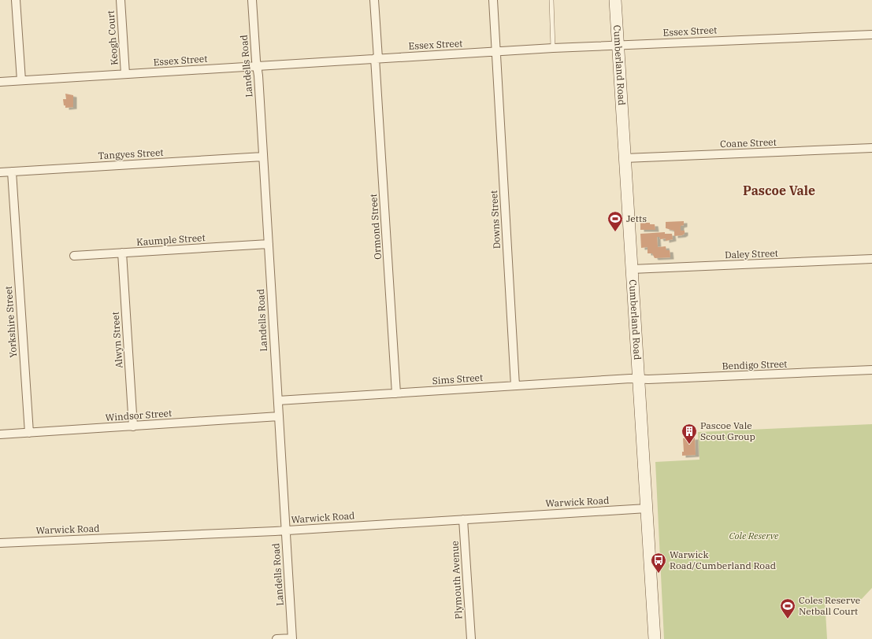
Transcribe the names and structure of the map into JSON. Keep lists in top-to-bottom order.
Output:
{
  "streets": {
    "main road": ["Cumberland Road"],
    "street": [
      "Essex Street",
      "Keogh Court",
      "Landells Road",
      "Coane Street",
      "Tangyes Street",
      "Downs Street",
      "Ormond Street",
      "Kaumple Street",
      "Daley Street",
      "Yorkshire Street",
      "Alwyn Street",
      "Bendigo Street",
      "Sims Street",
      "Windsor Street",
      "Warwick Road",
      "Plymouth Avenue"
    ]
  },
  "crossings": [
    ["Essex Street", "Keogh Court"],
    ["Essex Street", "Cumberland Road"],
    ["Essex Street", "Landells Road"],
    ["Essex Street", "Downs Street"],
    ["Essex Street", "Ormond Street"],
    ["Cumberland Road", "Coane Street"],
    ["Cumberland Road", "Daley Street"],
    ["Cumberland Road", "Bendigo Street"],
    ["Cumberland Road", "Sims Street"],
    ["Cumberland Road", "Warwick Road"],
    ["Landells Road", "Tangyes Street"],
    ["Landells Road", "Kaumple Street"],
    ["Landells Road", "Sims Street"],
    ["Landells Road", "Windsor Street"],
    ["Landells Road", "Warwick Road"],
    ["Tangyes Street", "Yorkshire Street"],
    ["Downs Street", "Sims Street"],
    ["Ormond Street", "Sims Street"],
    ["Kaumple Street", "Alwyn Street"],
    ["Yorkshire Street", "Windsor Street"],
    ["Alwyn Street", "Windsor Street"],
    ["Bendigo Street", "Sims Street"],
    ["Warwick Road", "Plymouth Avenue"]
  ],
  "districts": ["Pascoe Vale"],
  "parks": ["Cole Reserve"],
  "places": {
    "sports": ["Jetts", "Coles Reserve Netball Court"],
    "building": ["Pascoe Vale Scout Group"],
    "bus stop": ["Warwick Road/Cumberland Road"]
  }
}
